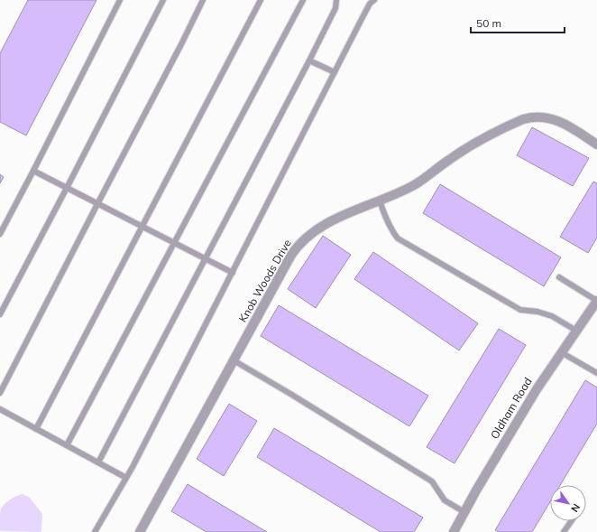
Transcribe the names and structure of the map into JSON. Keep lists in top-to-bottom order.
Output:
{
  "streets": {
    "street": ["Knob Woods Drive", "Oldham Road"]
  },
  "scale_bar": "50 m",
  "north": "bottom right"
}
